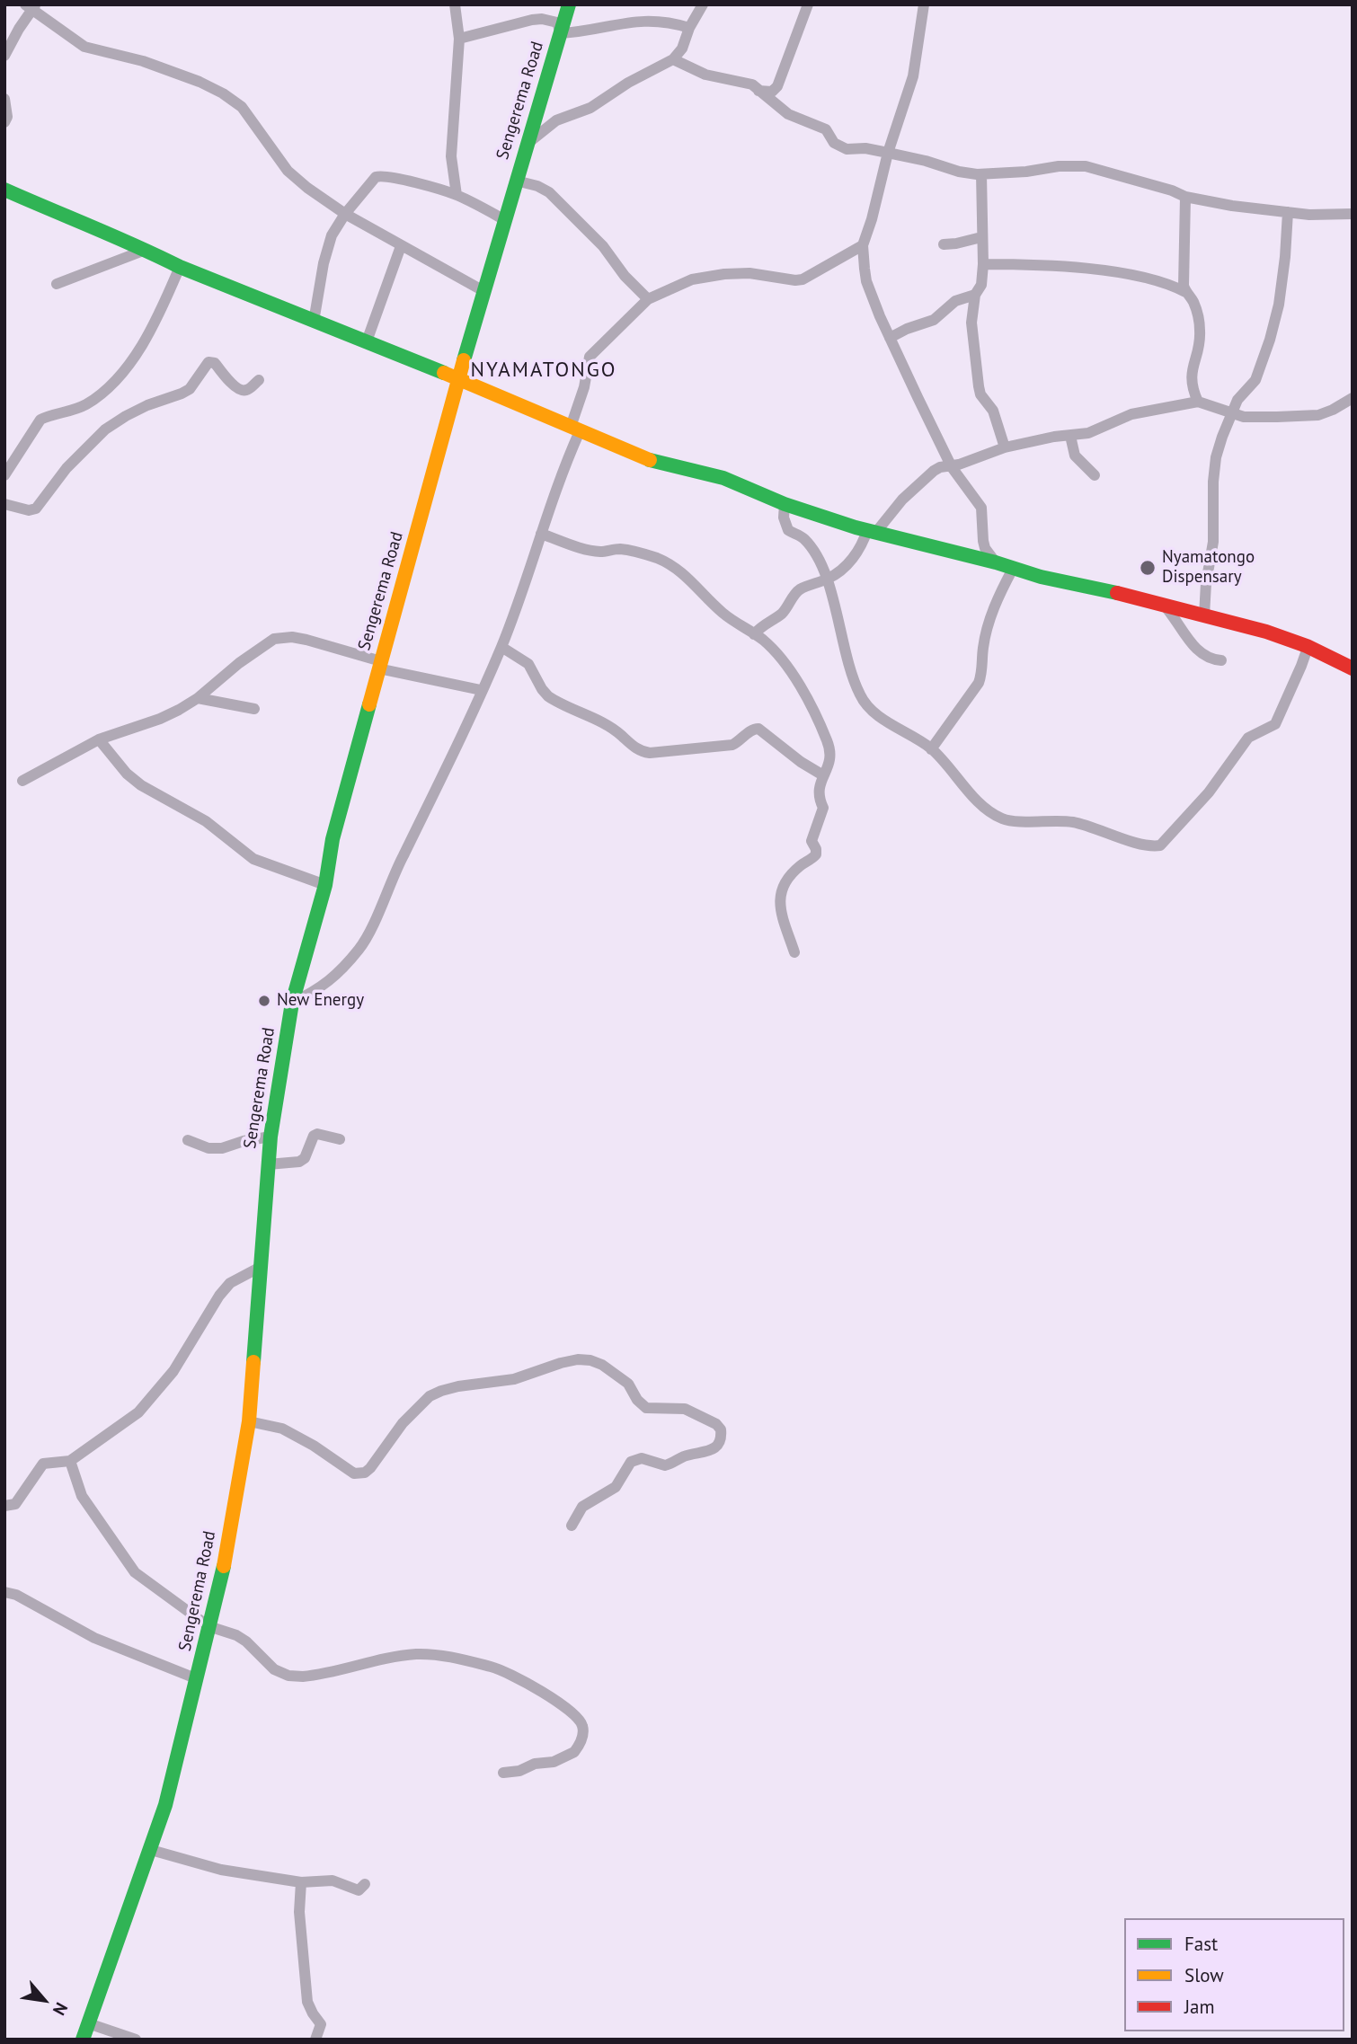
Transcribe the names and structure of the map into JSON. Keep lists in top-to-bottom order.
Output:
{
  "streets": {
    "main road": ["Sengerema Road"]
  },
  "districts": ["NYAMATONGO"],
  "places": ["Nyamatongo Dispensary", "New Energy"],
  "legend": ["Fast", "Slow", "Jam"],
  "north": "bottom right"
}
